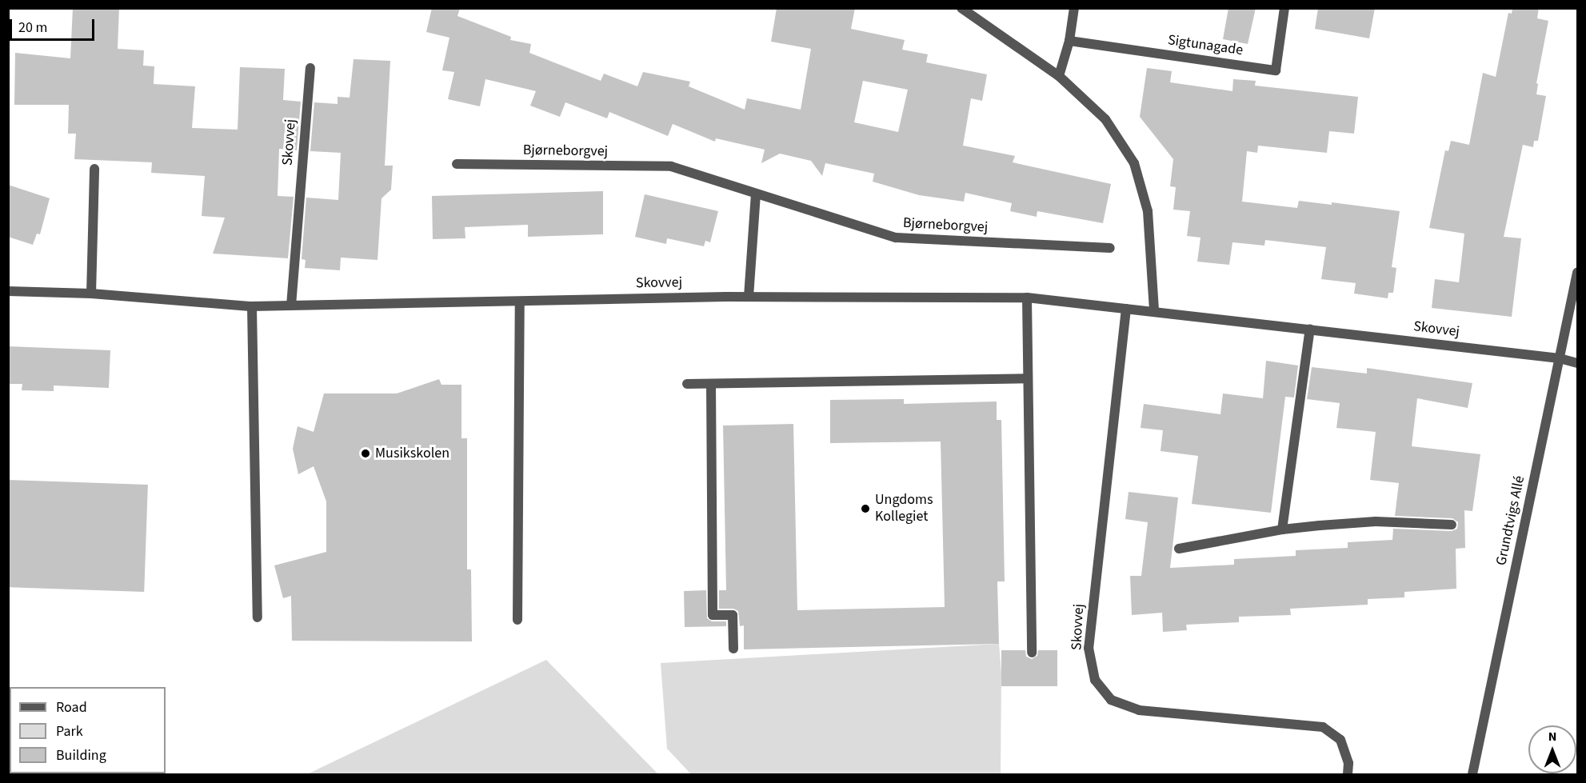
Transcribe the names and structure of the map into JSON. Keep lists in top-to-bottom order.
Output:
{
  "streets": {
    "street": [
      "Sigtunagade",
      "Skovvej",
      "Bjørneborgvej",
      "Grundtvigs Allé"
    ]
  },
  "crossings": [
    ["Skovvej", "Grundtvigs Allé"]
  ],
  "places": ["Musikskolen", "Ungdoms Kollegiet"],
  "legend": ["Road", "Park", "Building"],
  "scale_bar": "20 m",
  "north": "top"
}
